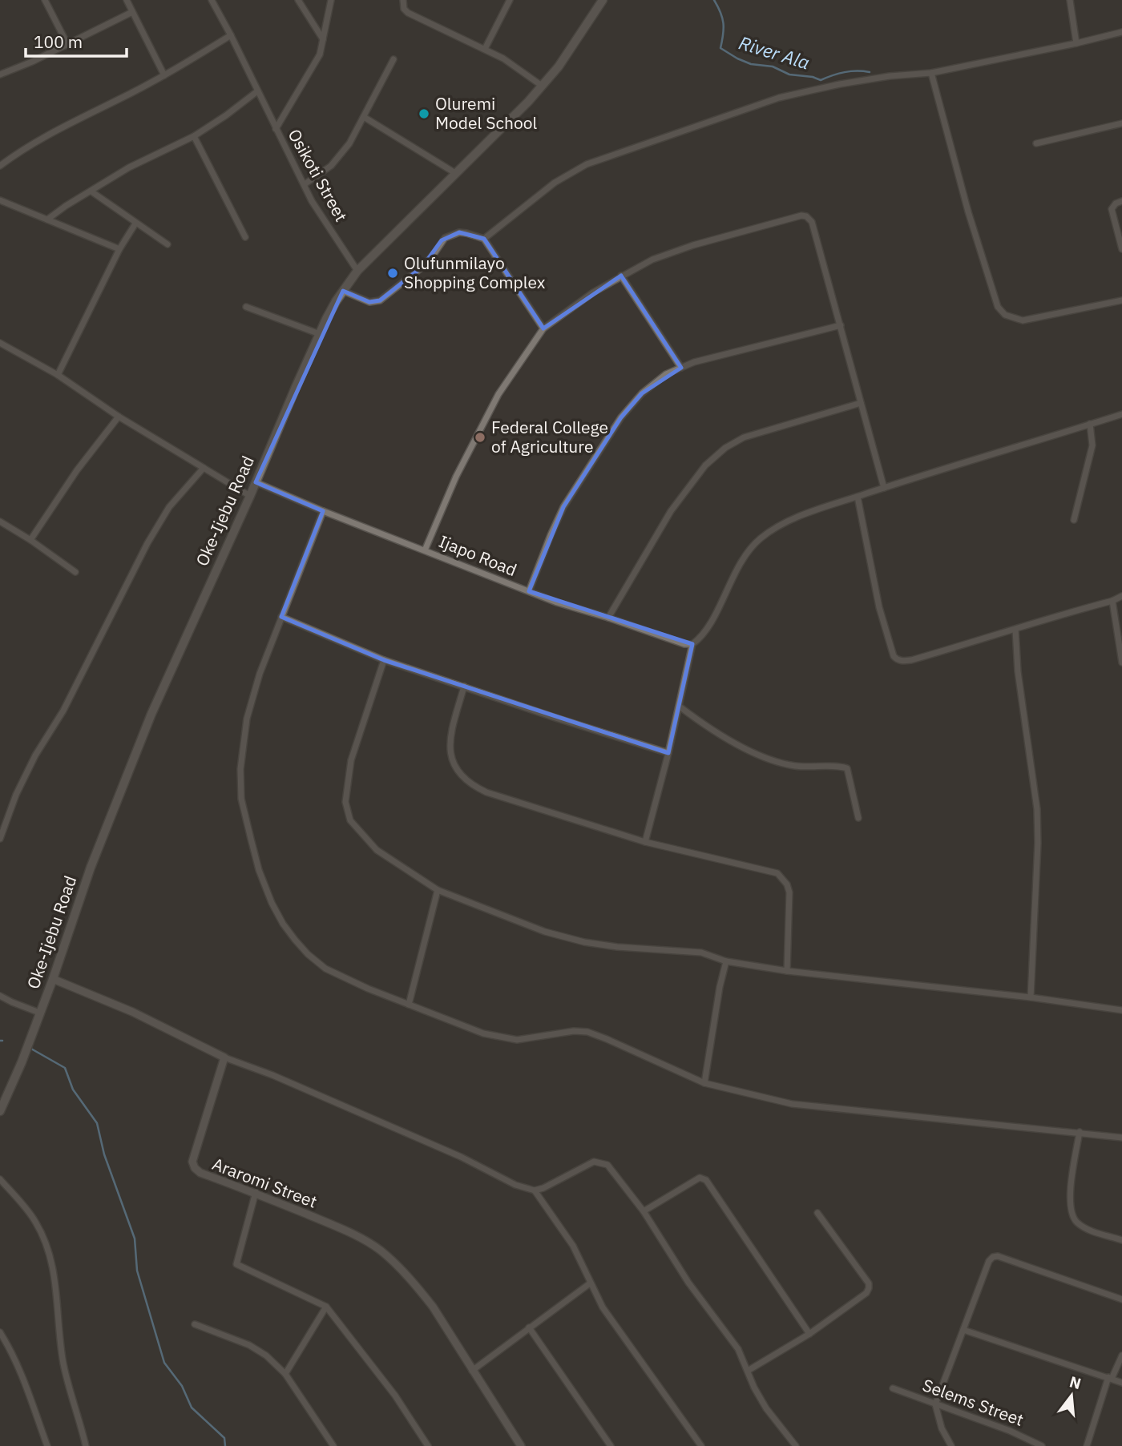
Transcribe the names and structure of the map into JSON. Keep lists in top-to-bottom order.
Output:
{
  "streets": {
    "main road": ["Oke-Ijebu Road"],
    "street": [
      "Osikoti Street",
      "Ijapo Road",
      "Araromi Street",
      "Selems Street"
    ]
  },
  "crossings": [
    ["Osikoti Street", "Oke-Ijebu Road"],
    ["Oke-Ijebu Road", "Ijapo Road"]
  ],
  "water": ["River Ala"],
  "places": ["Oluremi Model School", "Olufunmilayo Shopping Complex", "Federal College of Agriculture"],
  "scale_bar": "100 m",
  "north": "top"
}
